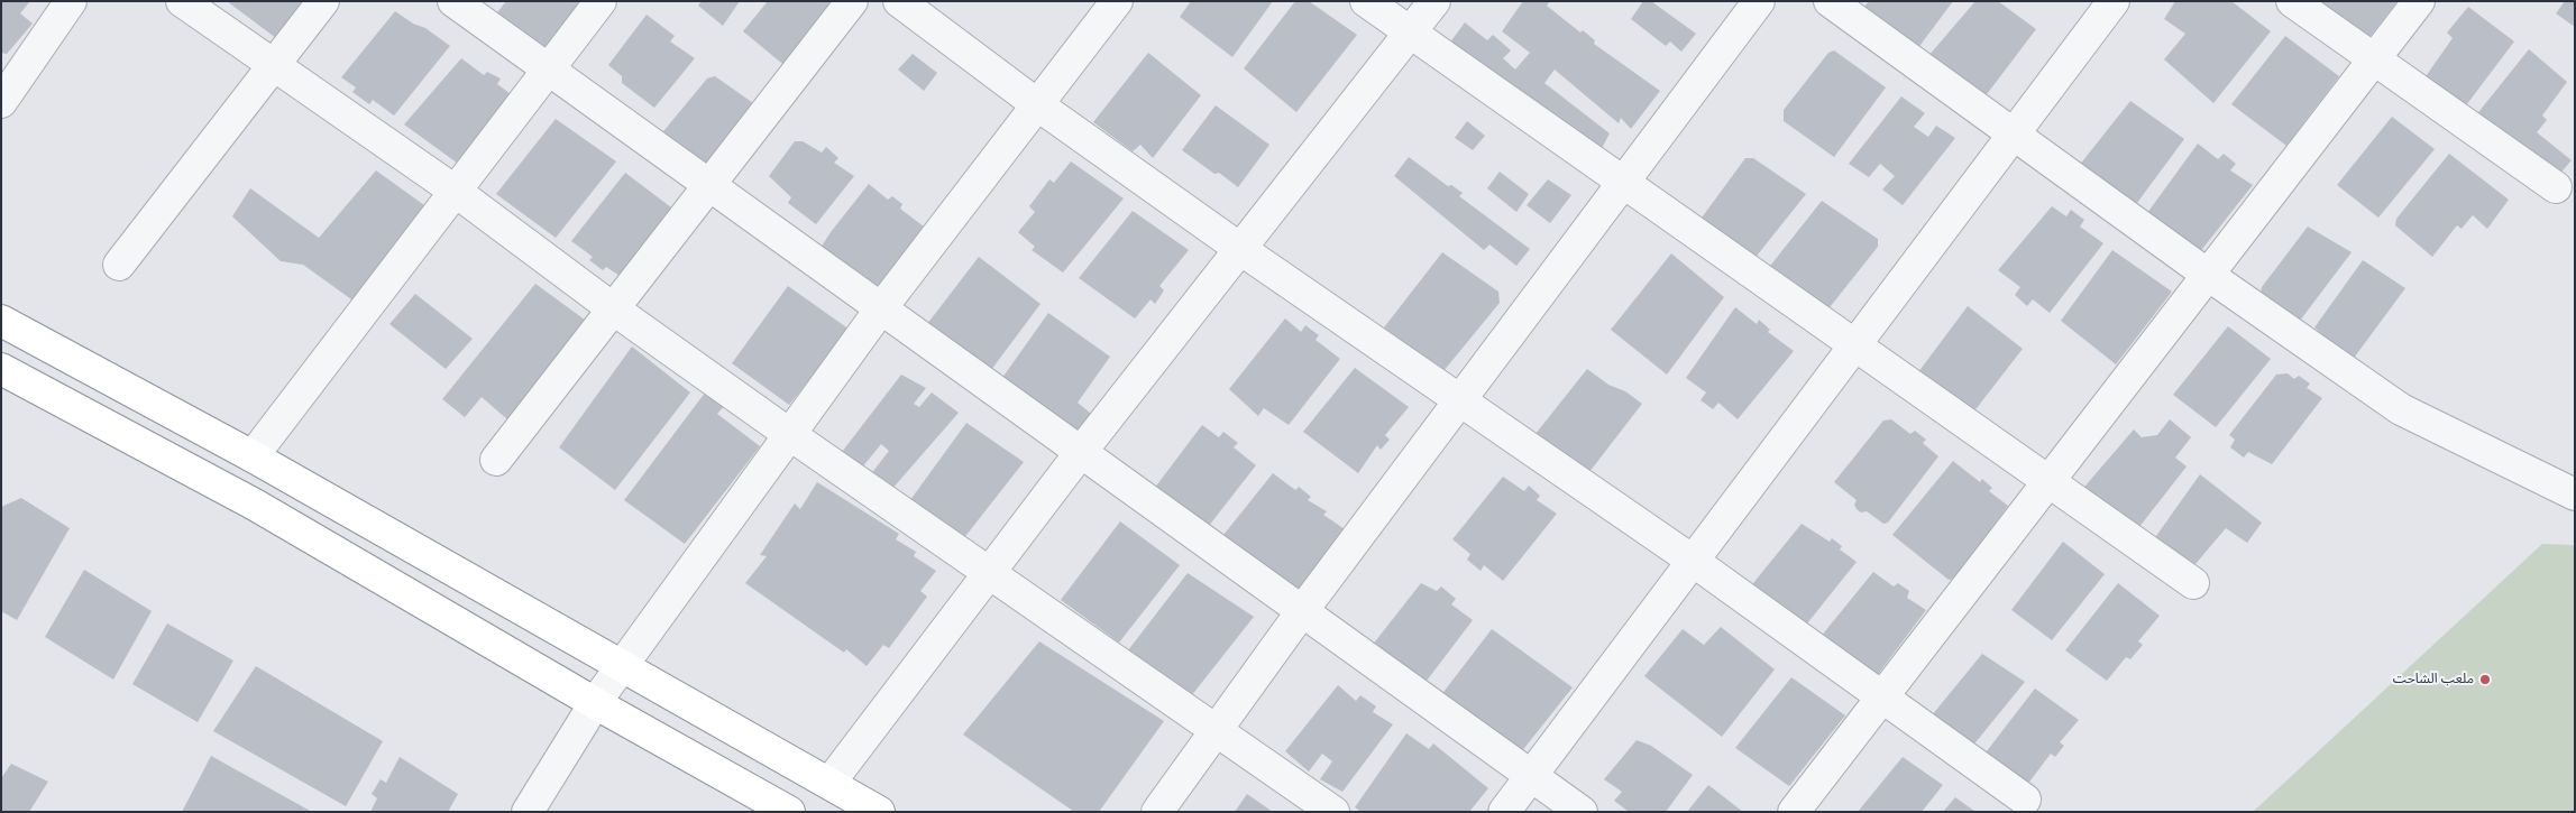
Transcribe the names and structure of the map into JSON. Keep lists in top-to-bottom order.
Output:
{
  "places": ["ملعب الشاحت"]
}
